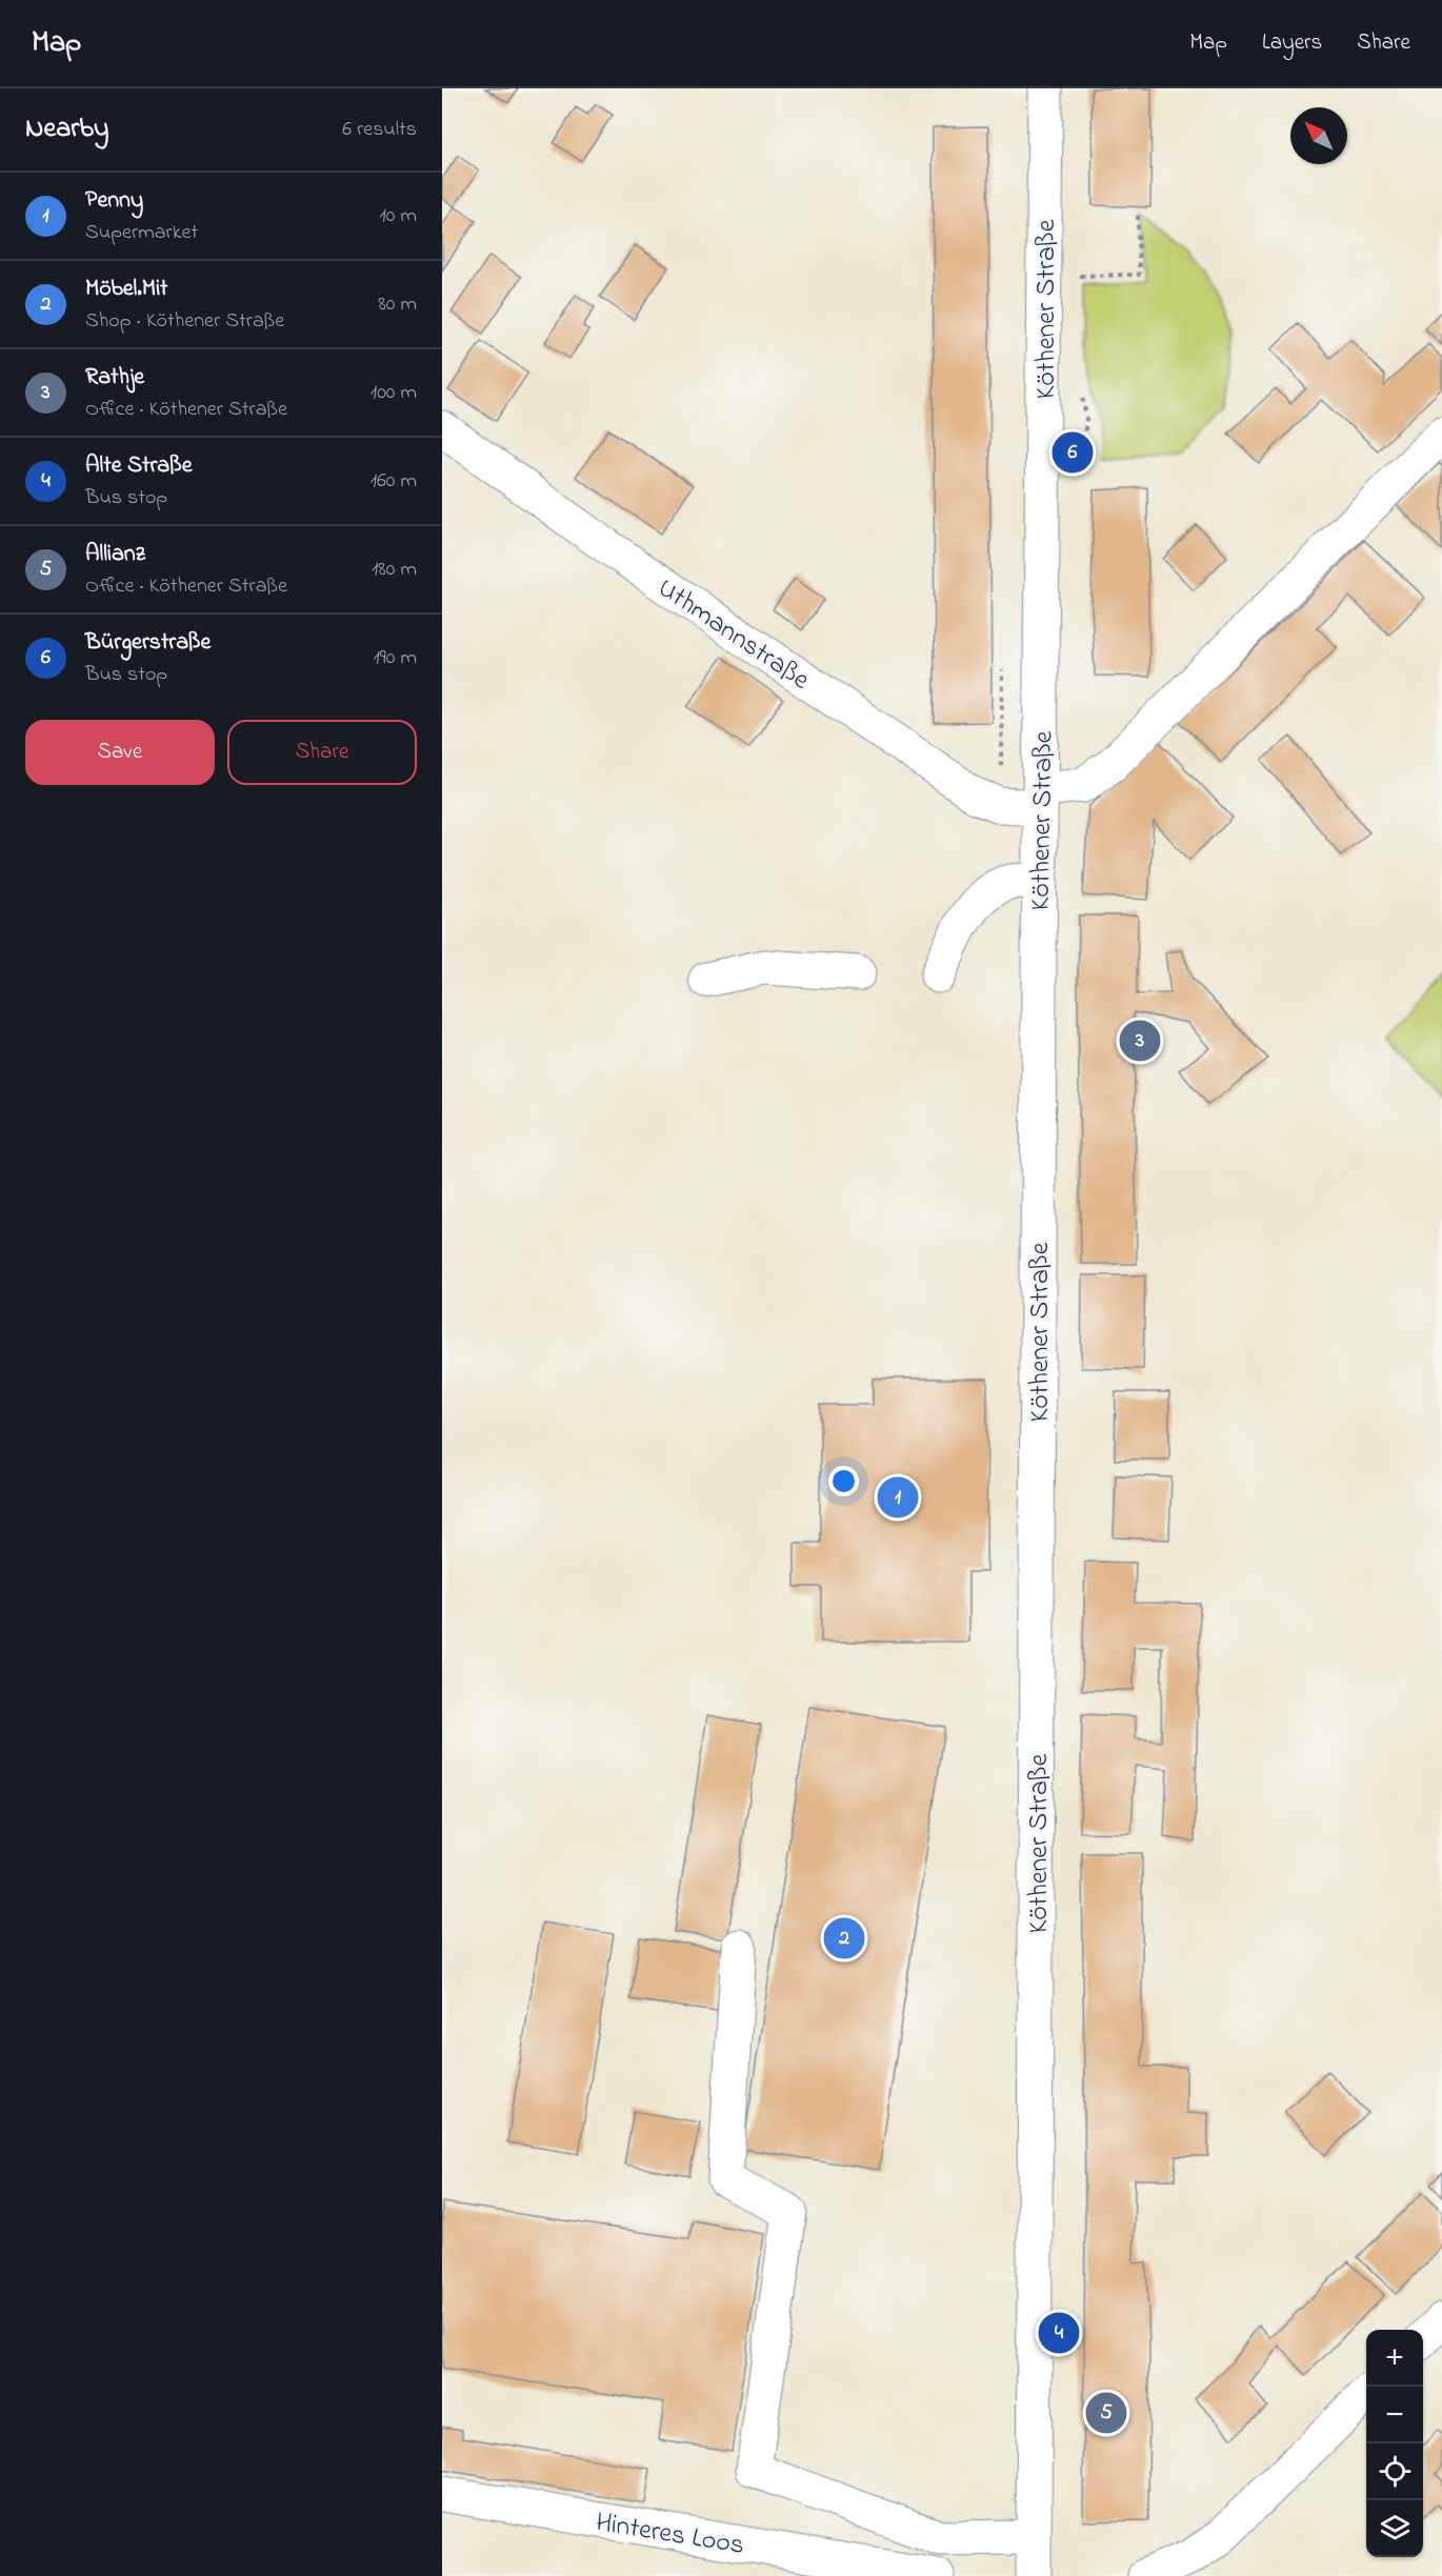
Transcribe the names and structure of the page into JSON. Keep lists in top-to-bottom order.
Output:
{
  "streets": {
    "main road": ["Köthener Straße", "Uthmannstraße", "Hinteres Loos"]
  },
  "crossings": [
    ["Köthener Straße", "Uthmannstraße"]
  ],
  "north": "top left",
  "page": {
    "header": "Map",
    "nav": ["Map", "Layers", "Share"],
    "heading": ["Nearby", "6 results"],
    "list": [
      {
        "mark": "1",
        "name": "Penny",
        "note": "Supermarket",
        "value": "10 m"
      },
      {
        "mark": "2",
        "name": "Möbel.Mit",
        "note": "Shop · Köthener Straße",
        "value": "80 m"
      },
      {
        "mark": "3",
        "name": "Rathje",
        "note": "Office · Köthener Straße",
        "value": "100 m"
      },
      {
        "mark": "4",
        "name": "Alte Straße",
        "note": "Bus stop",
        "value": "160 m"
      },
      {
        "mark": "5",
        "name": "Allianz",
        "note": "Office · Köthener Straße",
        "value": "180 m"
      },
      {
        "mark": "6",
        "name": "Bürgerstraße",
        "note": "Bus stop",
        "value": "190 m"
      }
    ],
    "pins": [
      "6",
      "3",
      "1",
      "2",
      "4",
      "5"
    ],
    "buttons": ["Save", "Share"],
    "map_buttons": ["+", "−"]
  }
}
